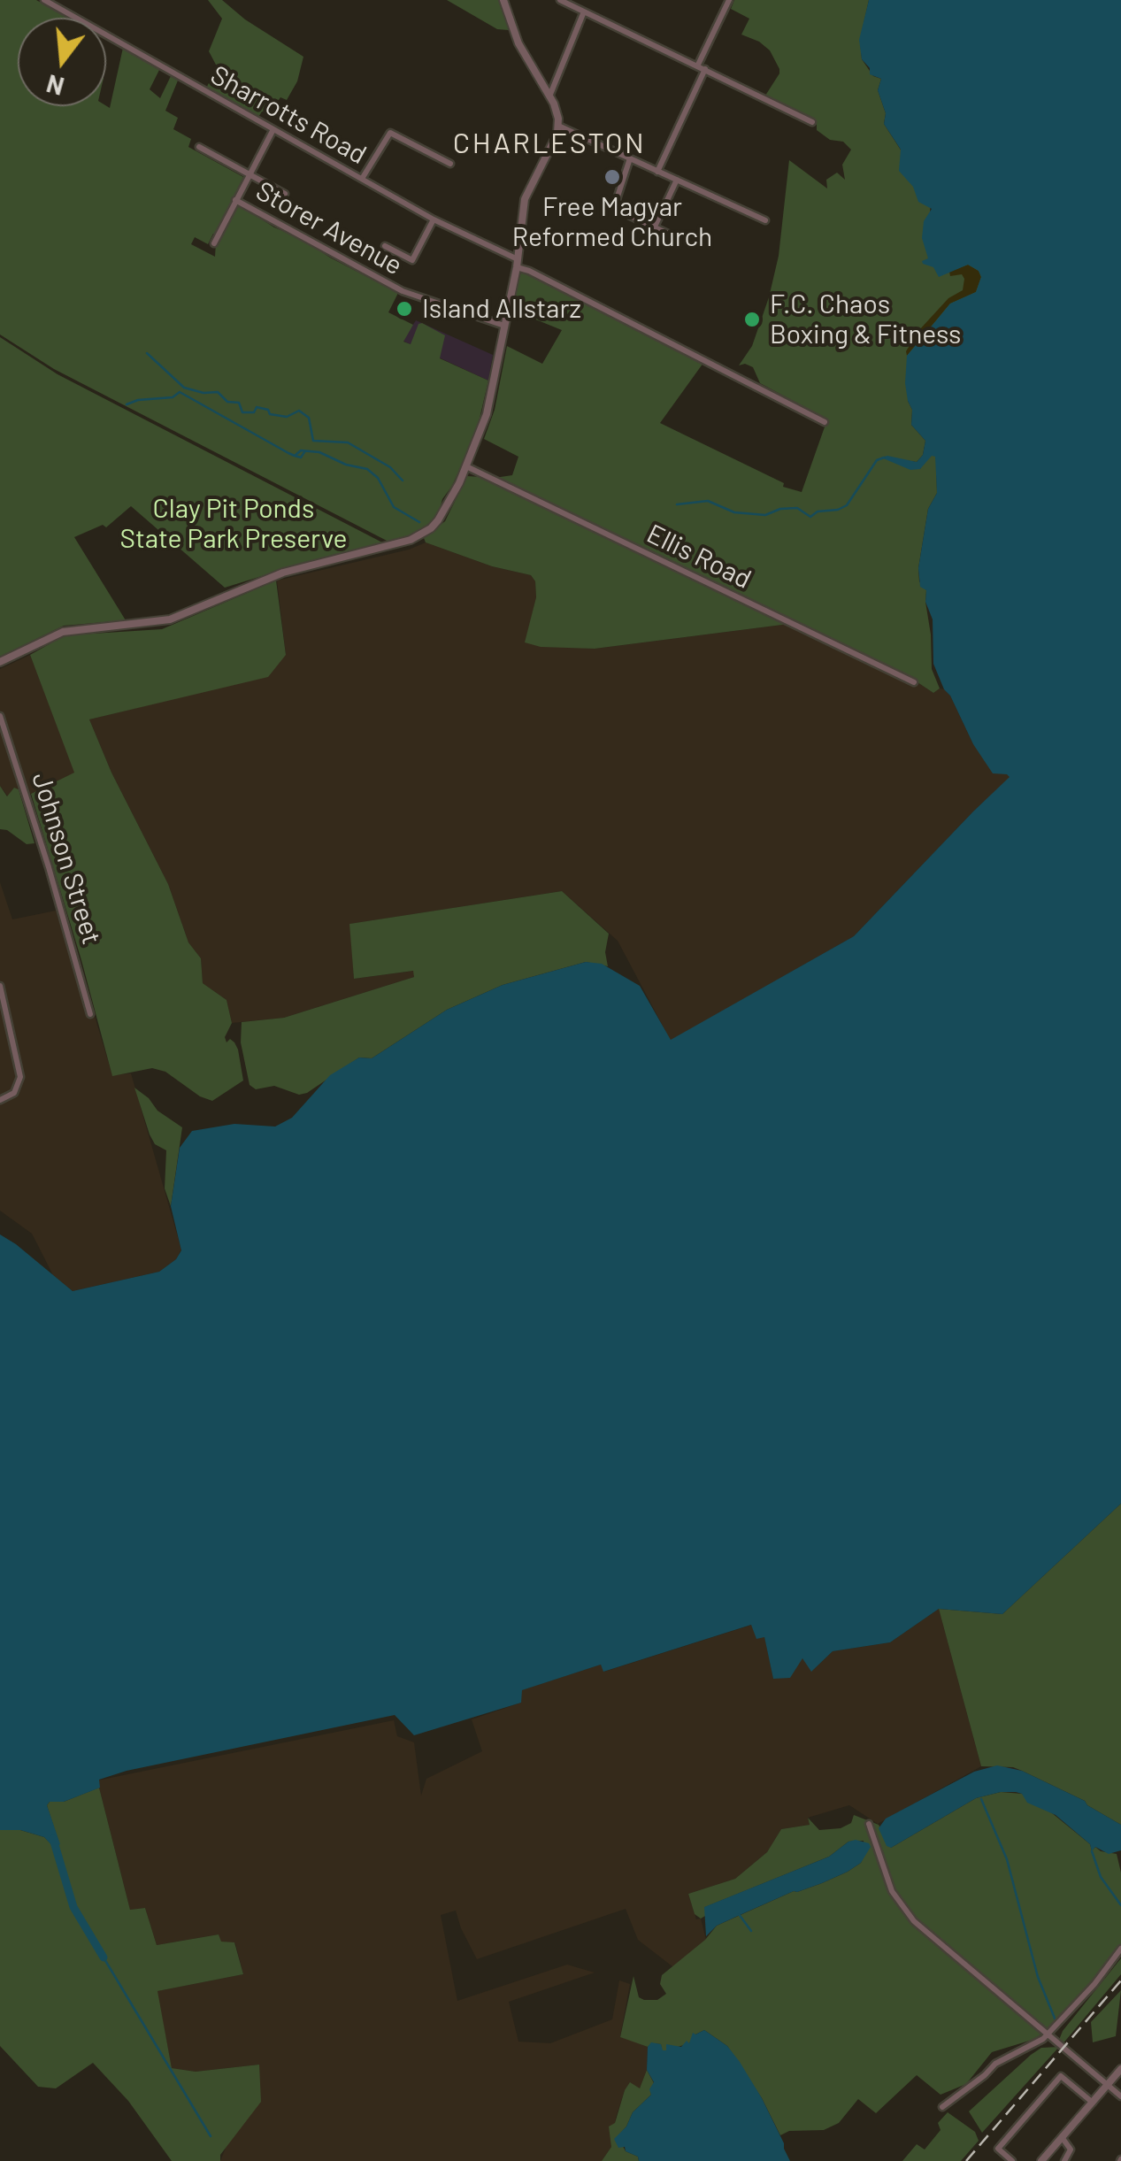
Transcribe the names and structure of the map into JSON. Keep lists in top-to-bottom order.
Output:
{
  "streets": {
    "street": [
      "Sharrotts Road",
      "Storer Avenue",
      "Ellis Road",
      "Johnson Street"
    ]
  },
  "districts": ["CHARLESTON"],
  "parks": ["Clay Pit Ponds State Park Preserve"],
  "places": ["Free Magyar Reformed Church", "Island Allstarz", "F.C. Chaos Boxing & Fitness"],
  "north": "bottom"
}
